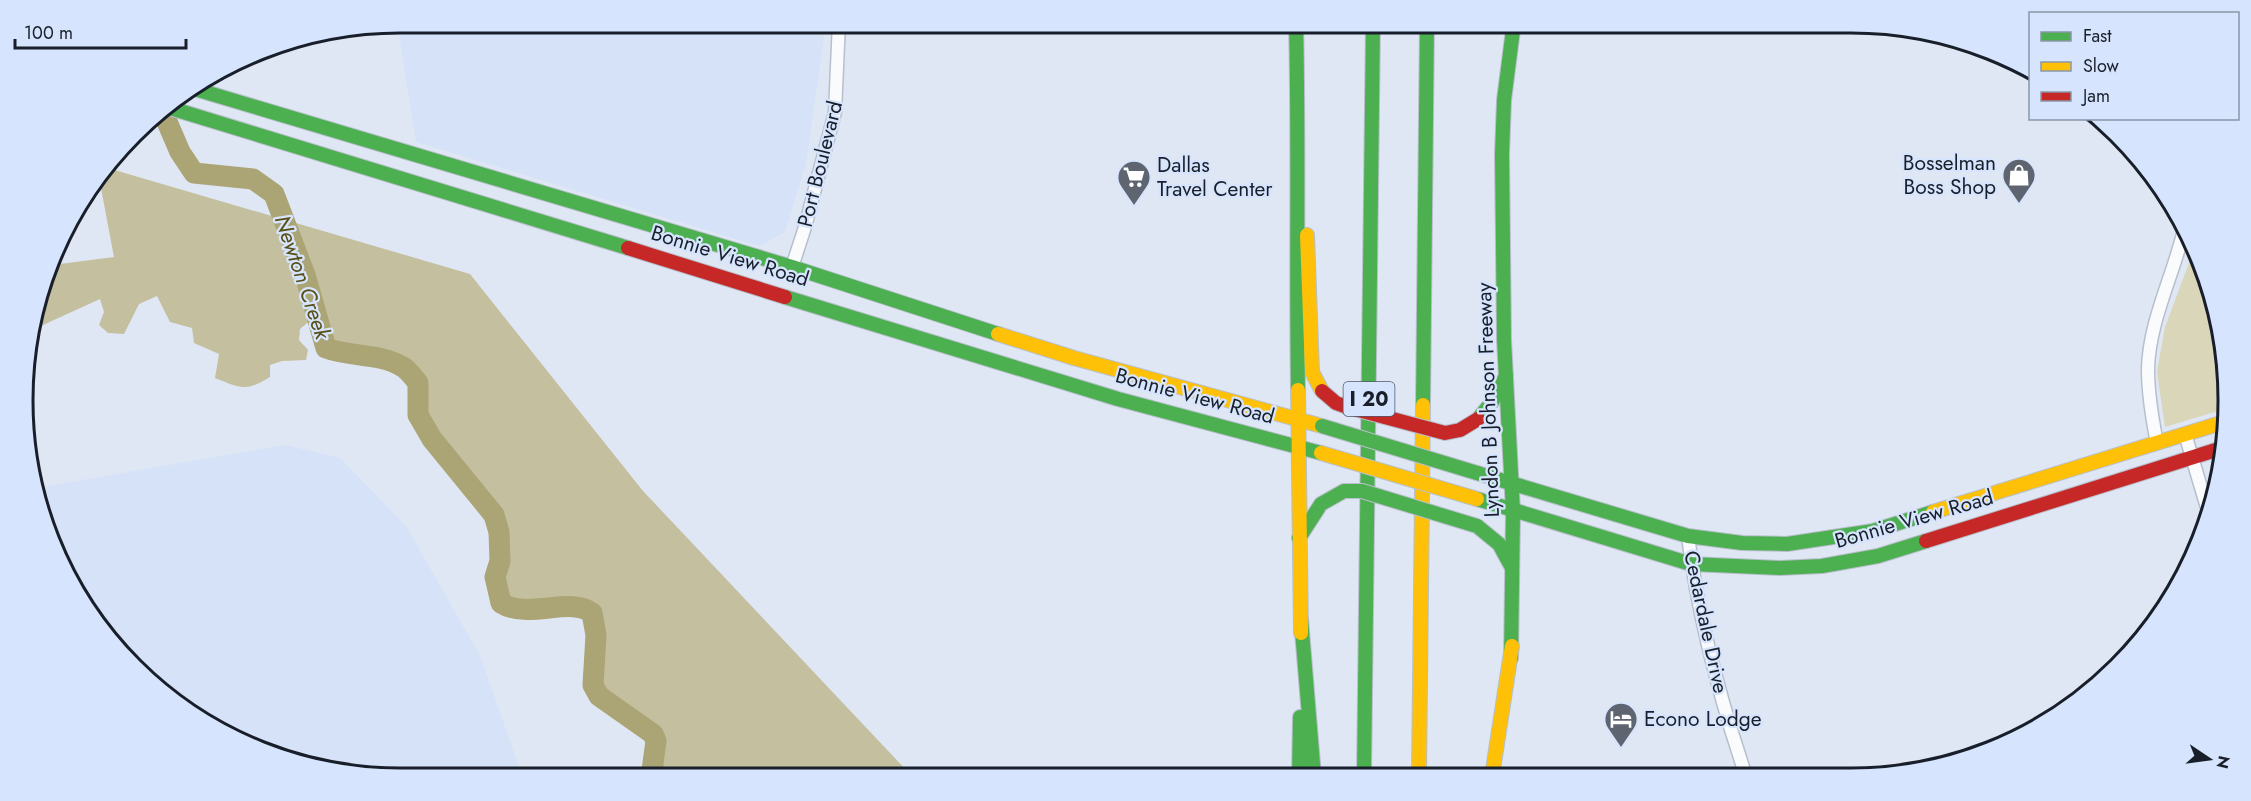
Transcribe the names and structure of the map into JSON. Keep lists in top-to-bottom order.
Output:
{
  "streets": {
    "main road": ["Bonnie View Road", "I 20", "Lyndon B Johnson Freeway"],
    "street": ["Port Boulevard", "Cedardale Drive"]
  },
  "crossings": [
    ["Port Boulevard", "Bonnie View Road"],
    ["Bonnie View Road", "Lyndon B Johnson Freeway"],
    ["Bonnie View Road", "Cedardale Drive"]
  ],
  "water": ["Newton Creek"],
  "places": {
    "shop": ["Bosselman Boss Shop"],
    "supermarket": ["Dallas Travel Center"],
    "hotel": ["Econo Lodge"]
  },
  "legend": ["Fast", "Slow", "Jam"],
  "scale_bar": "100 m",
  "north": "right"
}
